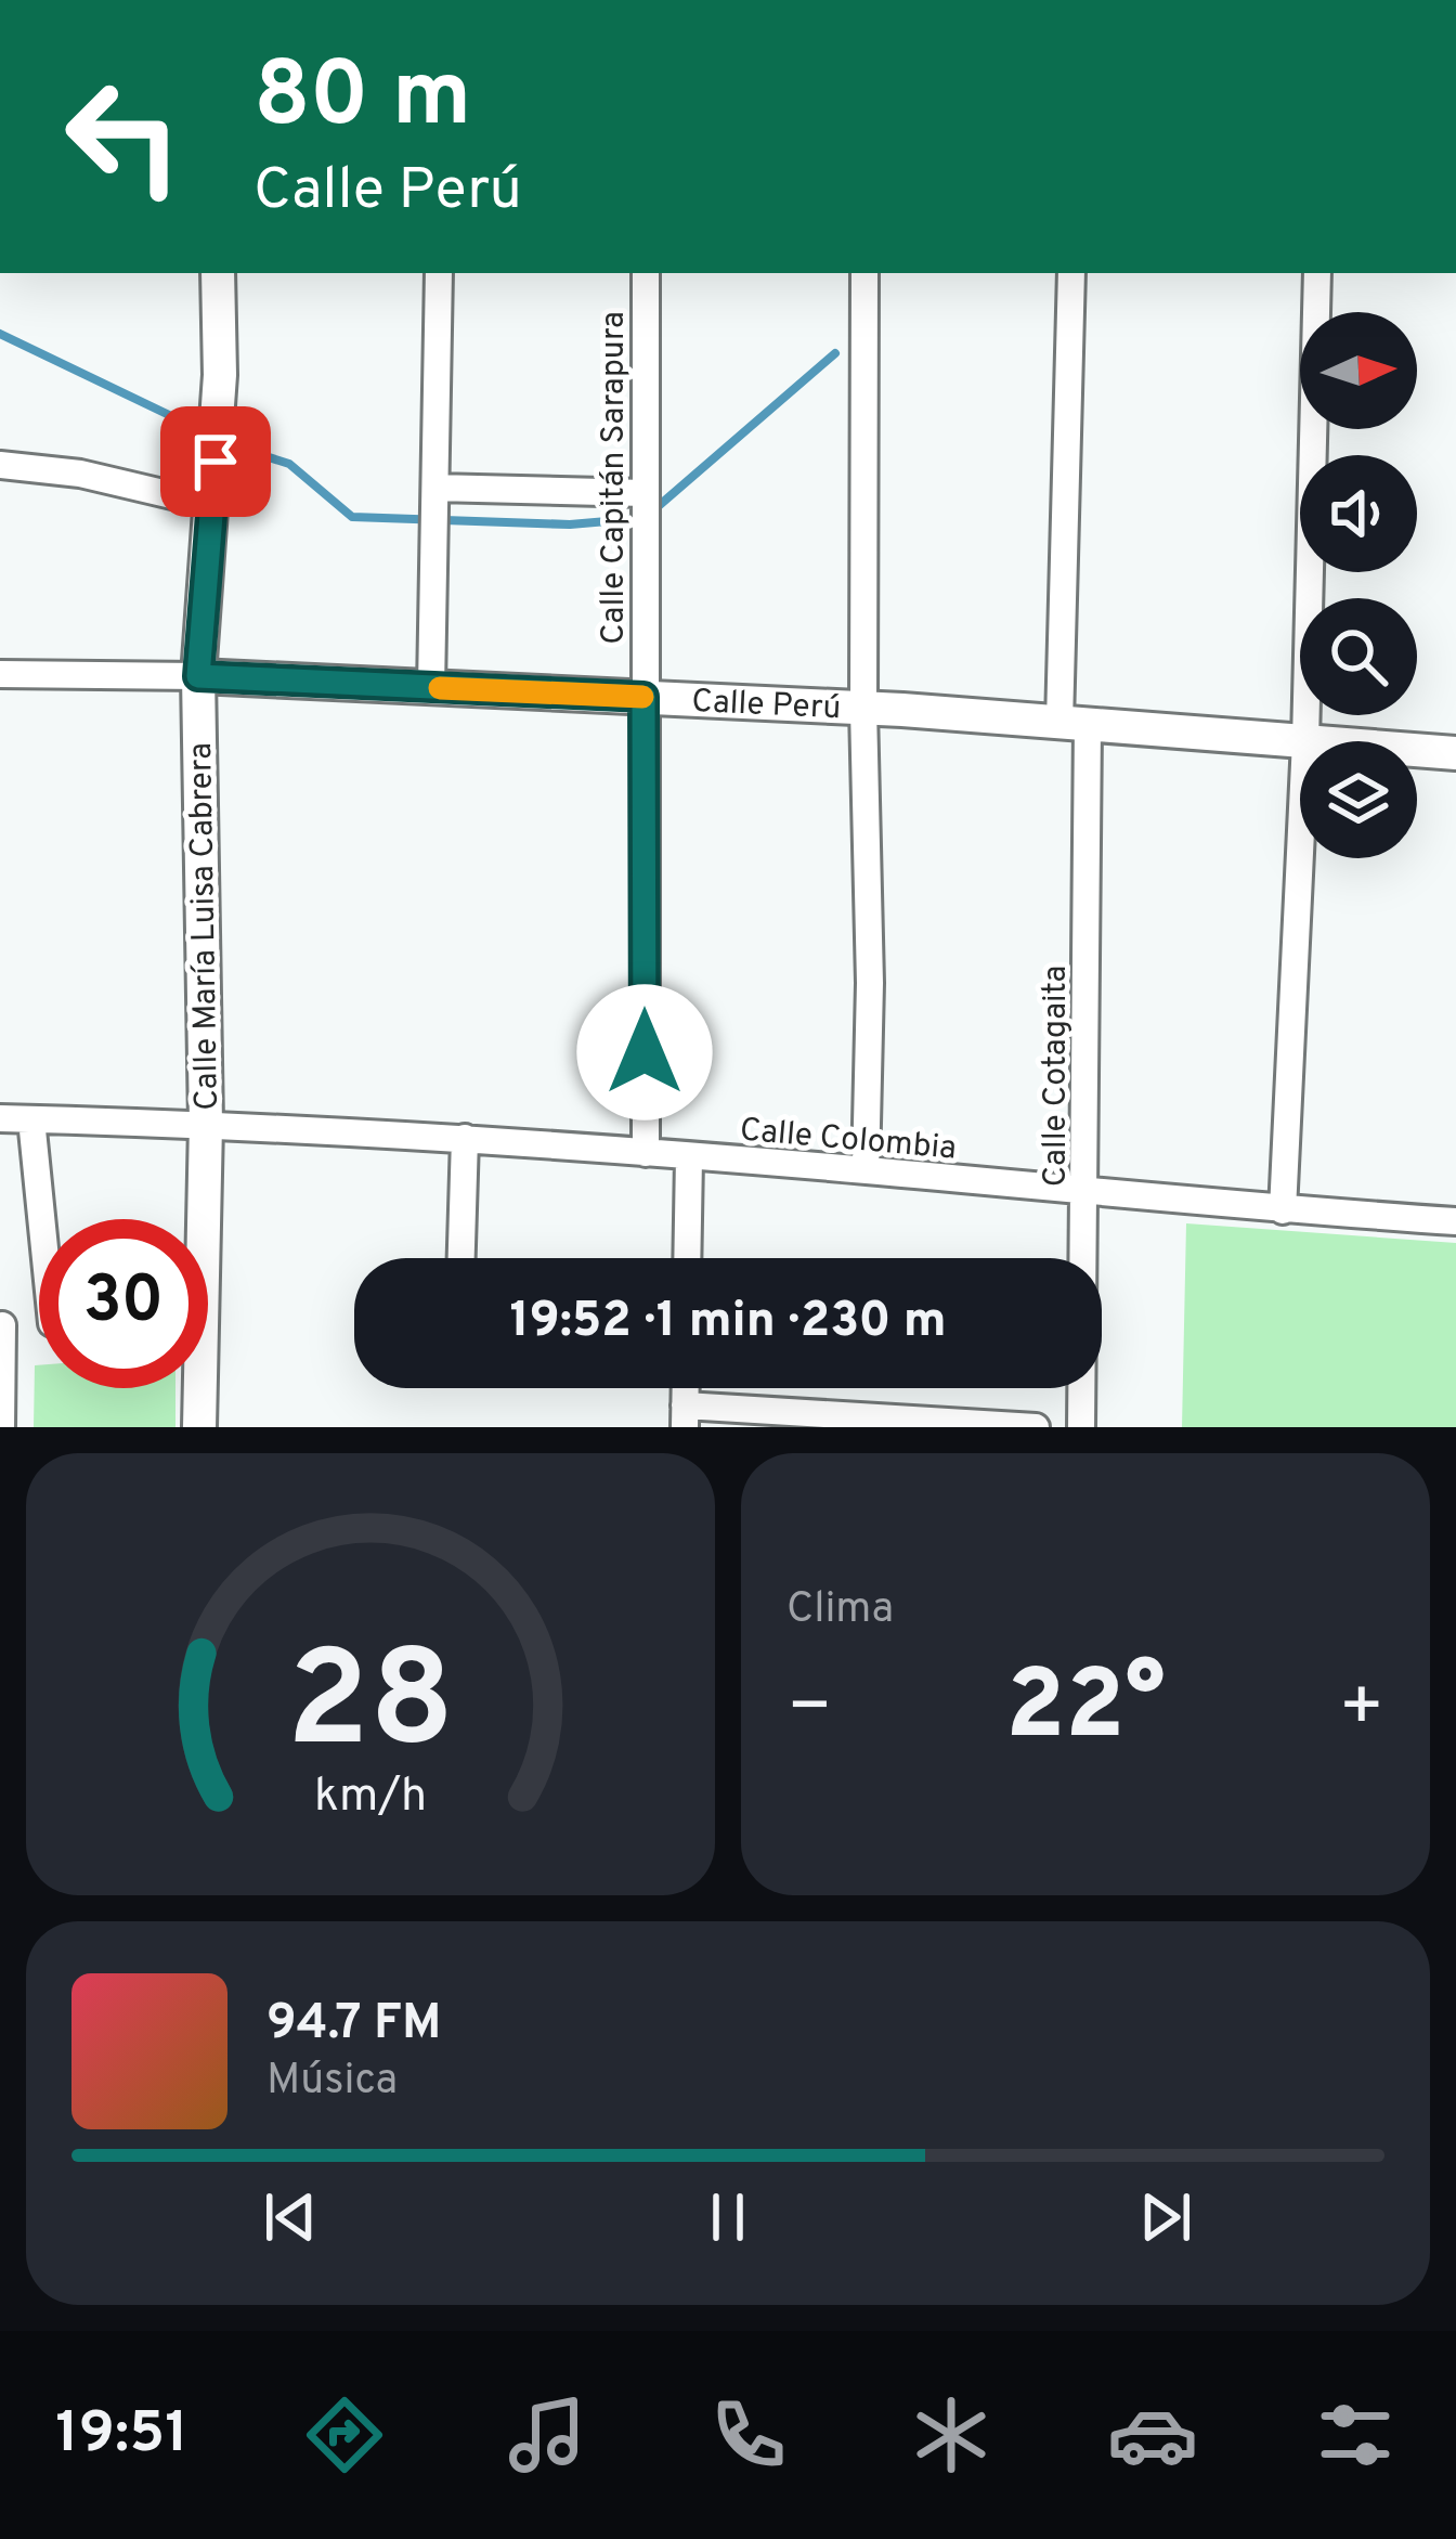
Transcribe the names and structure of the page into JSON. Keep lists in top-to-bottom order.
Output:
{
  "streets": {
    "street": [
      "Calle Capitán Sarapura",
      "Calle Perú",
      "Calle María Luisa Cabrera",
      "Calle Cotagaita",
      "Calle Colombia"
    ]
  },
  "crossings": [
    ["Calle Capitán Sarapura", "Calle Perú"],
    ["Calle Capitán Sarapura", "Calle Colombia"],
    ["Calle Perú", "Calle María Luisa Cabrera"],
    ["Calle Perú", "Calle Cotagaita"],
    ["Calle María Luisa Cabrera", "Calle Colombia"],
    ["Calle Cotagaita", "Calle Colombia"]
  ],
  "north": "right",
  "page": {
    "turn": ["80 m", "Calle Perú"],
    "limit": "30",
    "trip": "19:52 · 1 min · 230 m",
    "tile": "Clima",
    "heat": ["−", "22°", "+"],
    "song": ["94.7 FM", "Música"],
    "tabs": "19:51",
    "gauge": ["28", "km/h"]
  }
}
